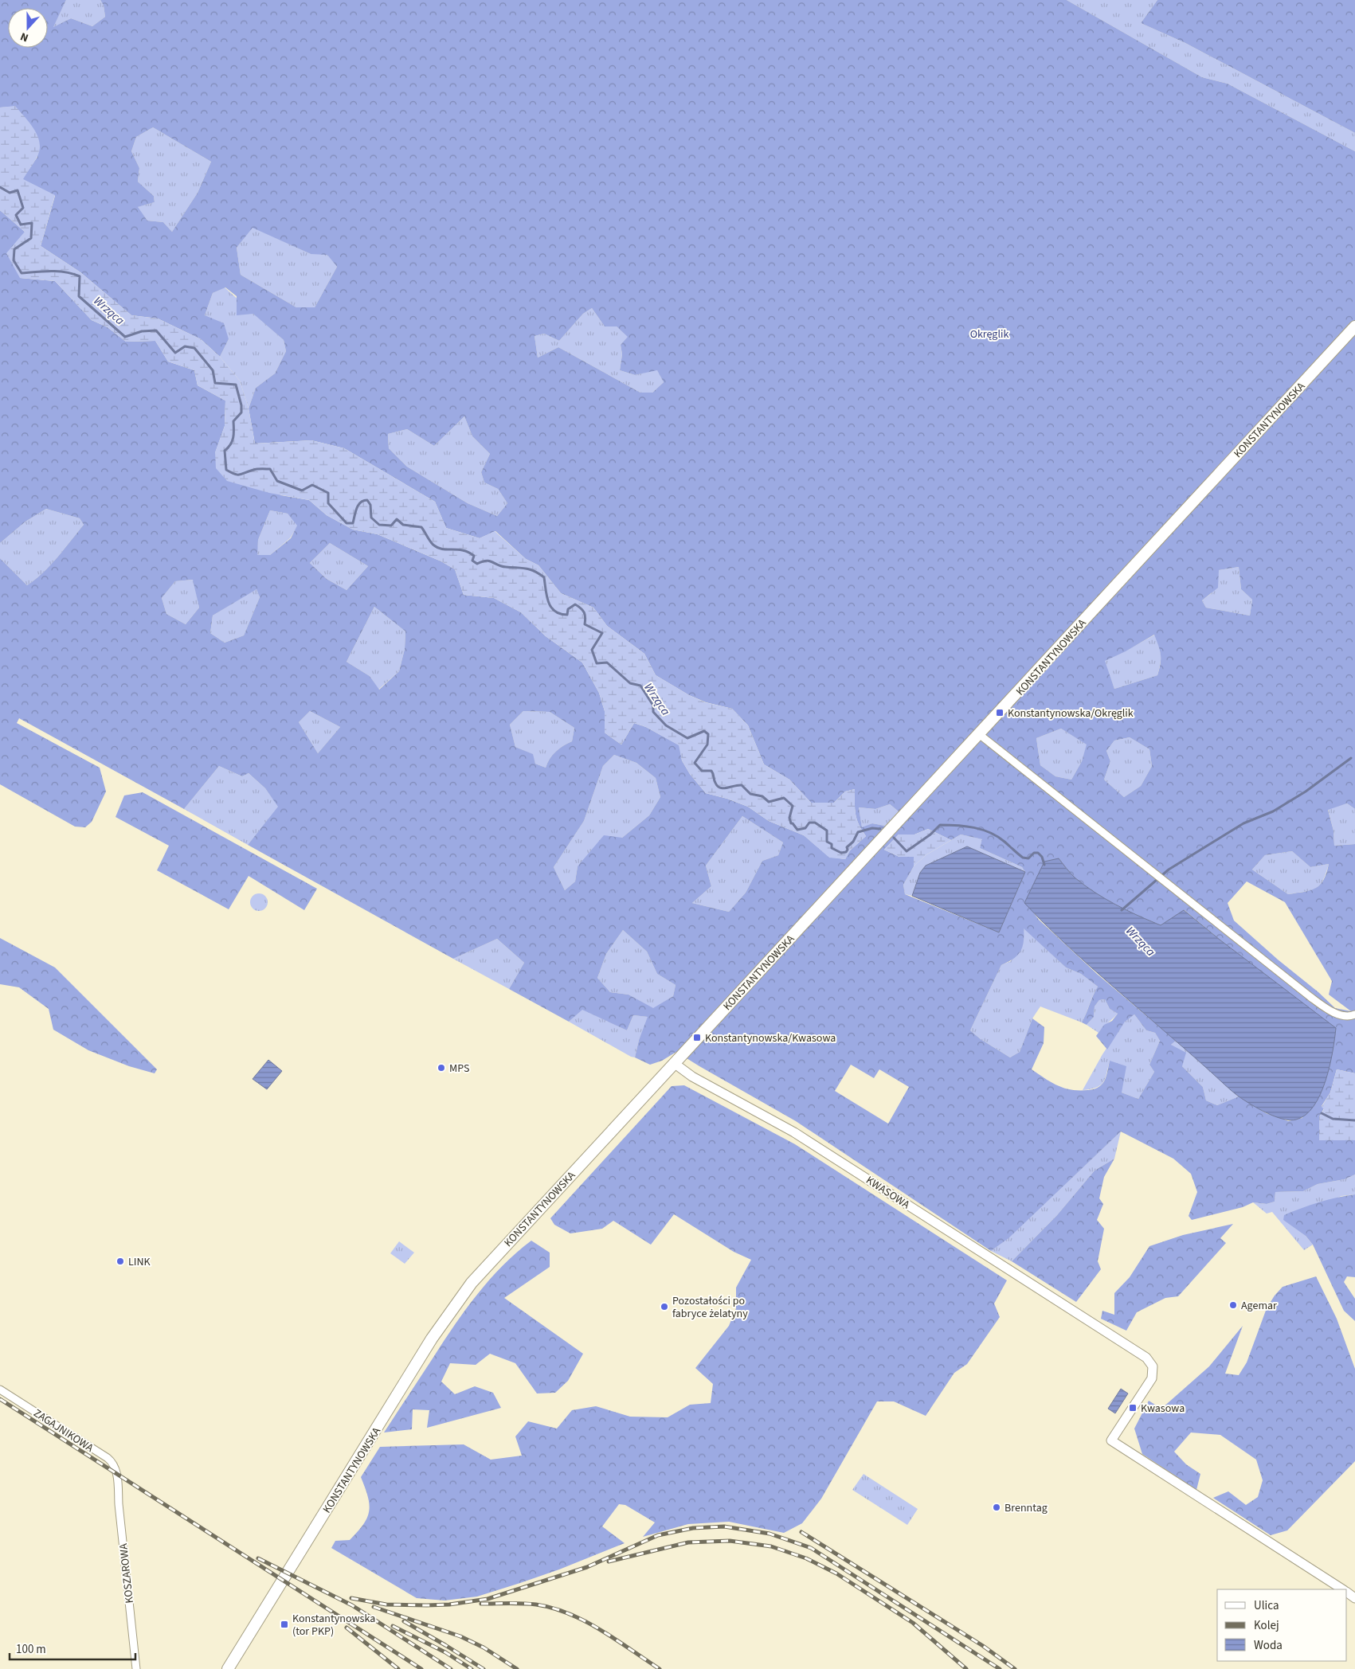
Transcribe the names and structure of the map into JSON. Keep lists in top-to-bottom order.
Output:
{
  "streets": {
    "main road": ["KONSTANTYNOWSKA"],
    "street": ["KWASOWA", "ZAGAJNIKOWA", "KOSZAROWA"]
  },
  "crossings": [
    ["KONSTANTYNOWSKA", "KWASOWA"],
    ["ZAGAJNIKOWA", "KOSZAROWA"]
  ],
  "water": ["Wrząca"],
  "parks": ["Okręglik"],
  "places": {
    "transit": [
      "Konstantynowska/Okręglik",
      "Konstantynowska/Kwasowa",
      "Kwasowa",
      "Konstantynowska (tor PKP)"
    ],
    "other": [
      "MPS",
      "LINK",
      "Agemar",
      "Pozostałości po fabryce żelatyny",
      "Brenntag"
    ]
  },
  "legend": ["Ulica", "Kolej", "Woda"],
  "scale_bar": "100 m",
  "north": "bottom"
}
